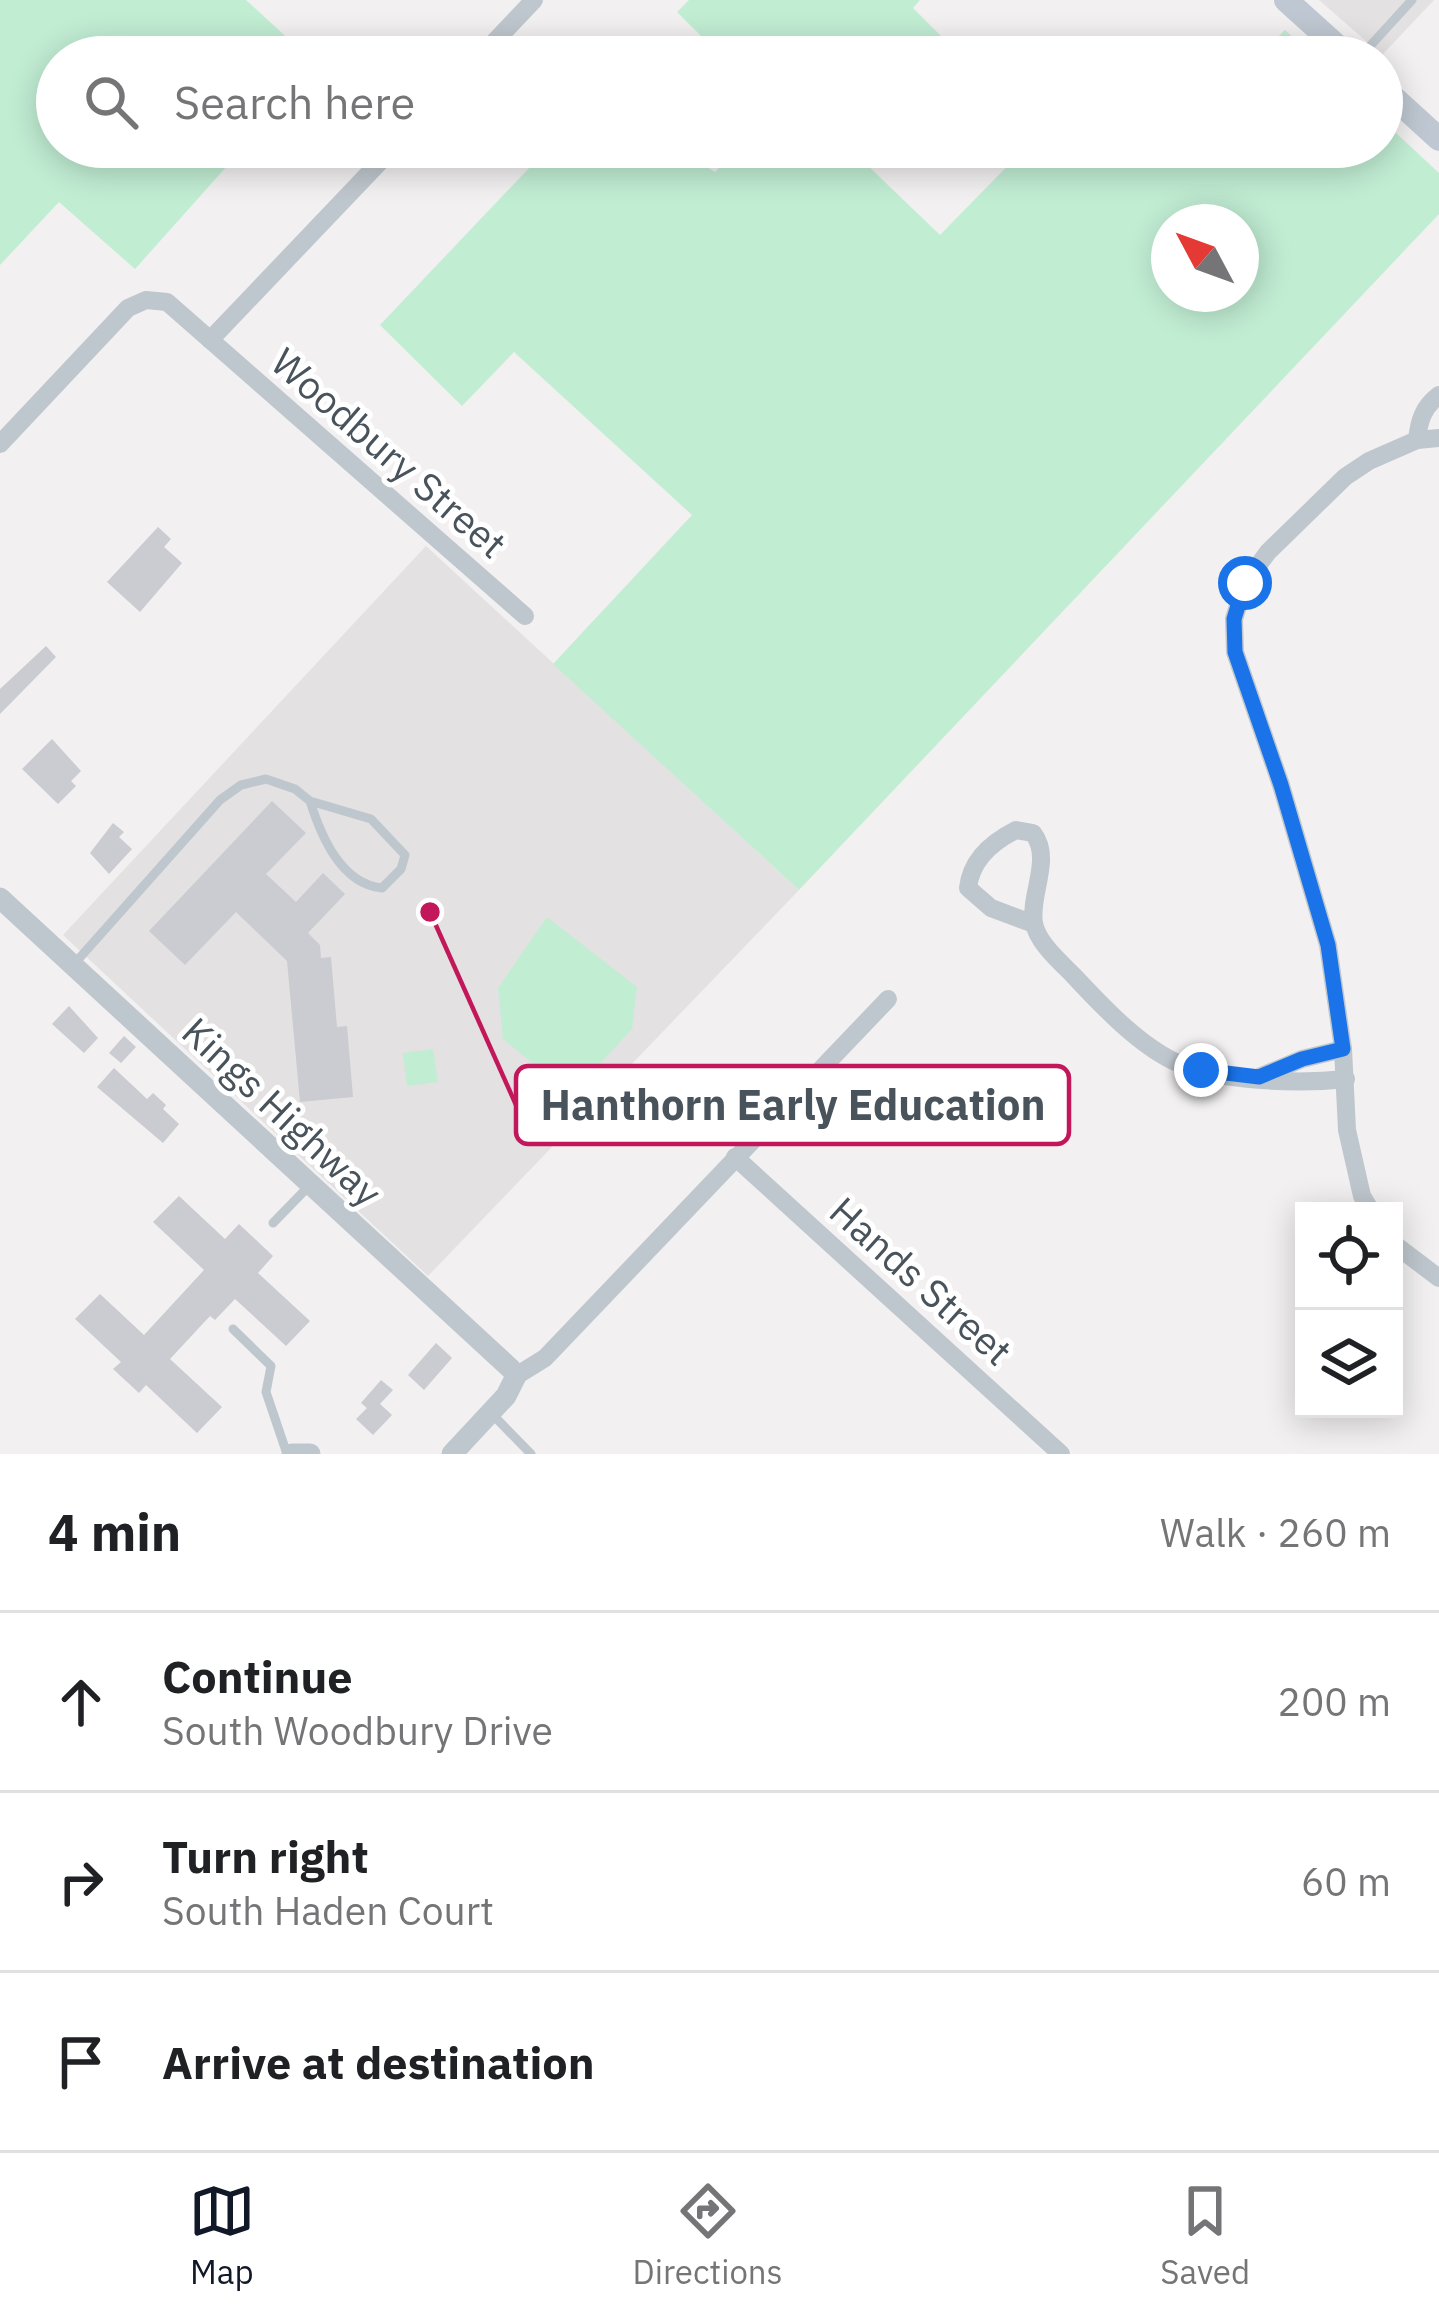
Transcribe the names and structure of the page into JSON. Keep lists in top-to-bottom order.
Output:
{
  "streets": {
    "street": ["Woodbury Street", "Kings Highway", "Hands Street"]
  },
  "places": ["Hanthorn Early Education"],
  "north": "top left",
  "page": {
    "search": "Search here",
    "heading": ["4 min", "Walk · 260 m"],
    "list": [
      ["Continue", "South Woodbury Drive", "200 m"],
      ["Turn right", "South Haden Court", "60 m"],
      "Arrive at destination"
    ],
    "nav": ["Map", "Directions", "Saved"]
  }
}
